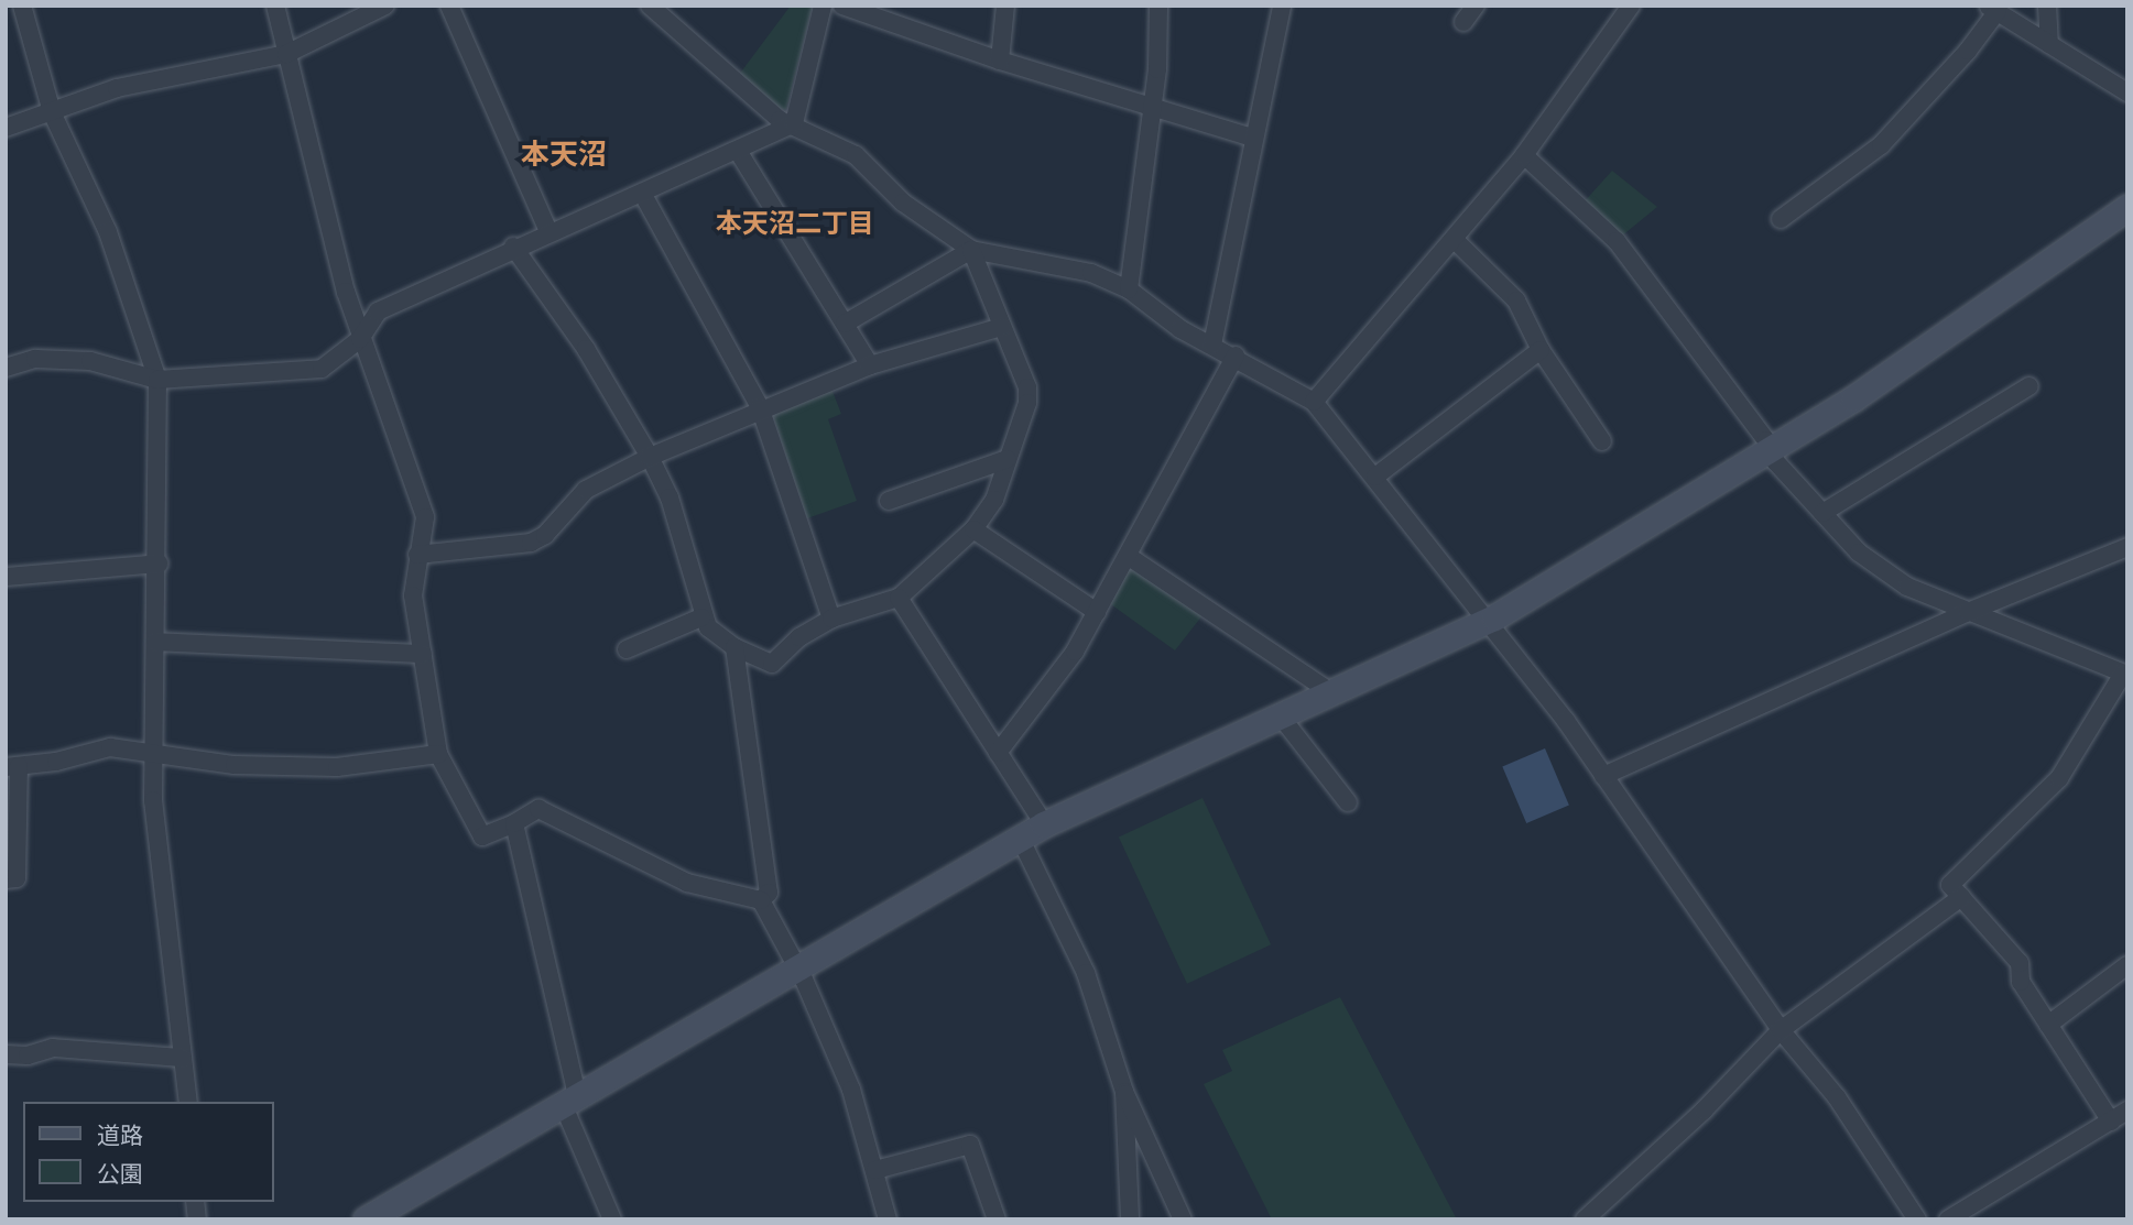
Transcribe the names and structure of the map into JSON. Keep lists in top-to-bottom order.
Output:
{
  "districts": ["本天沼", "本天沼二丁目"],
  "legend": ["道路", "公園"]
}
